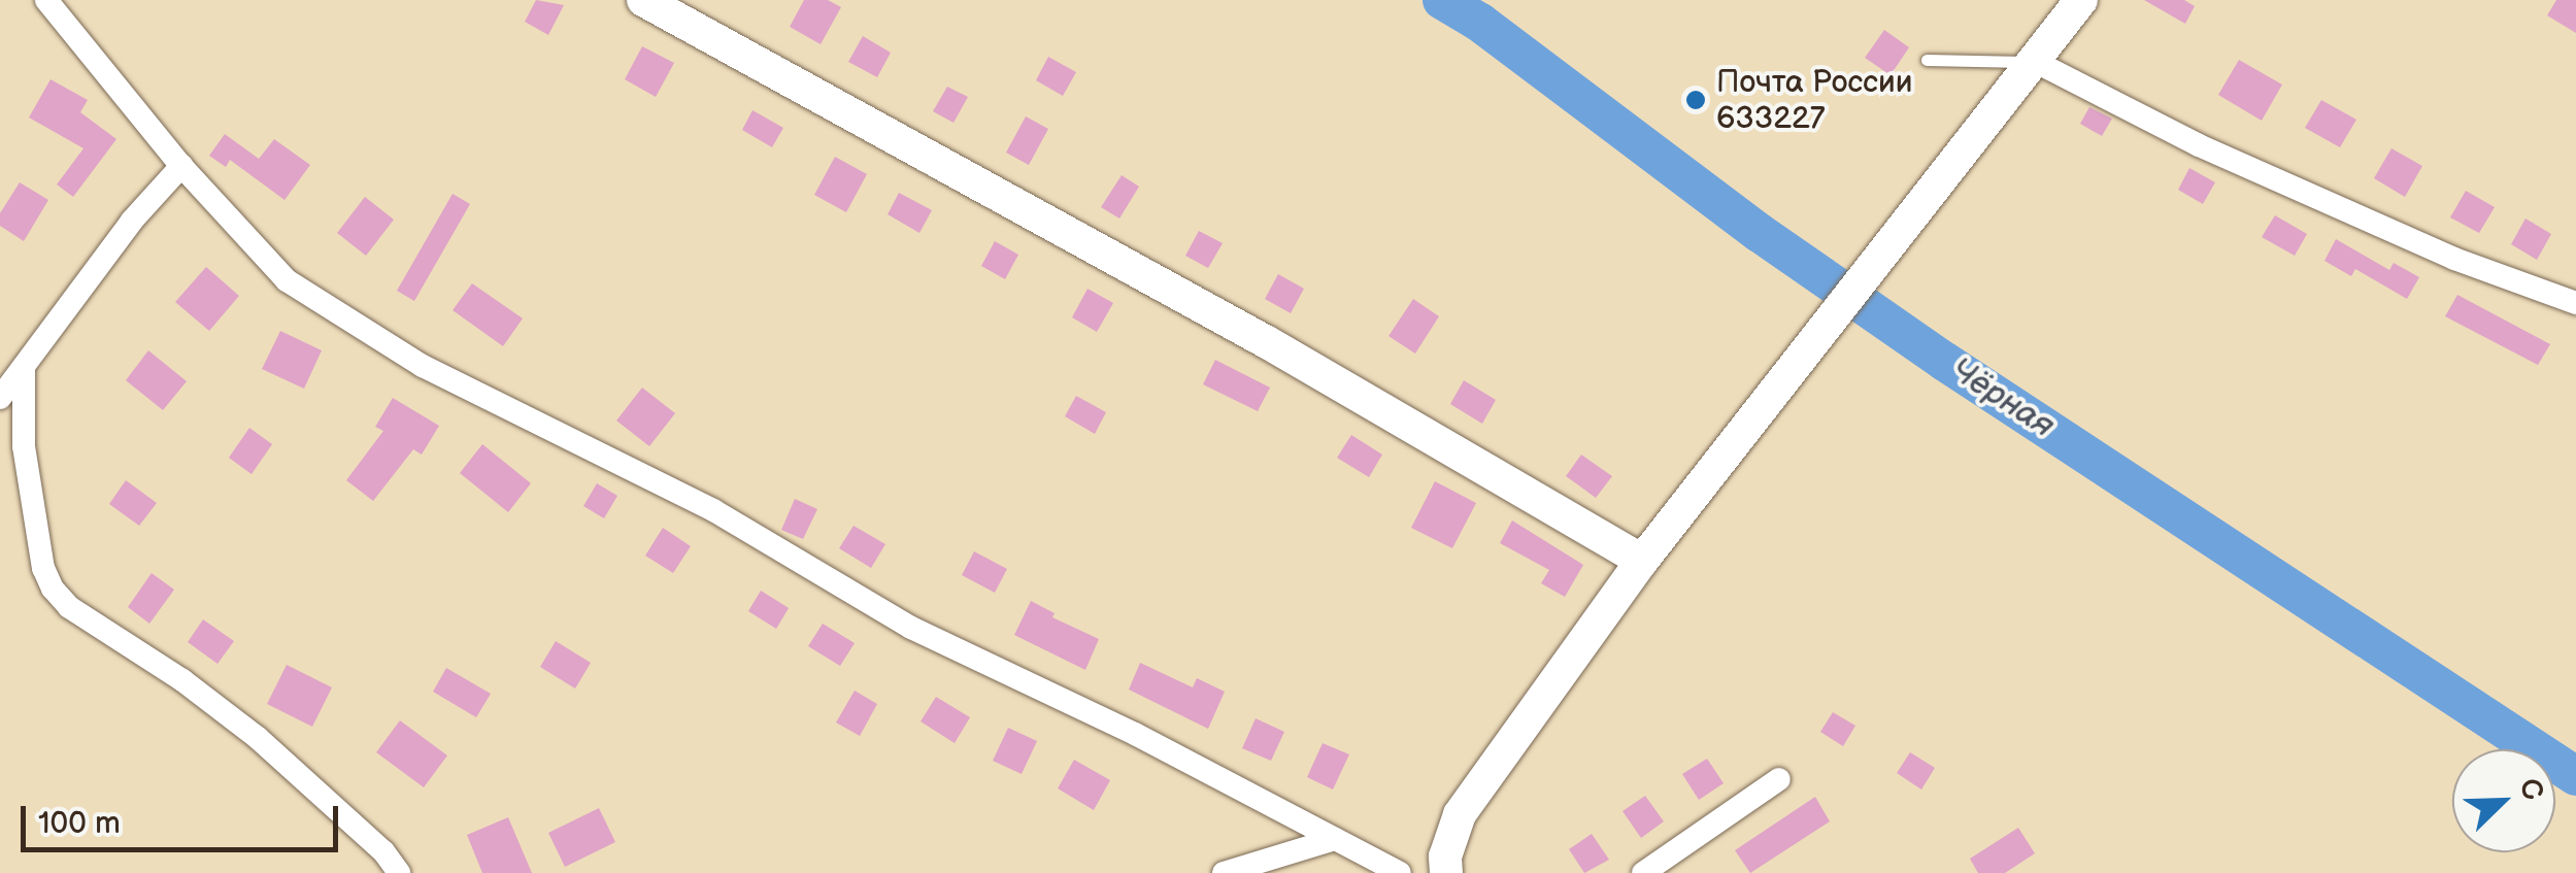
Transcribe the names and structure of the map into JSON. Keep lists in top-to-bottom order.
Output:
{
  "water": ["Чёрная"],
  "places": ["Почта России 633227"],
  "scale_bar": "100 m",
  "north": "top right"
}
